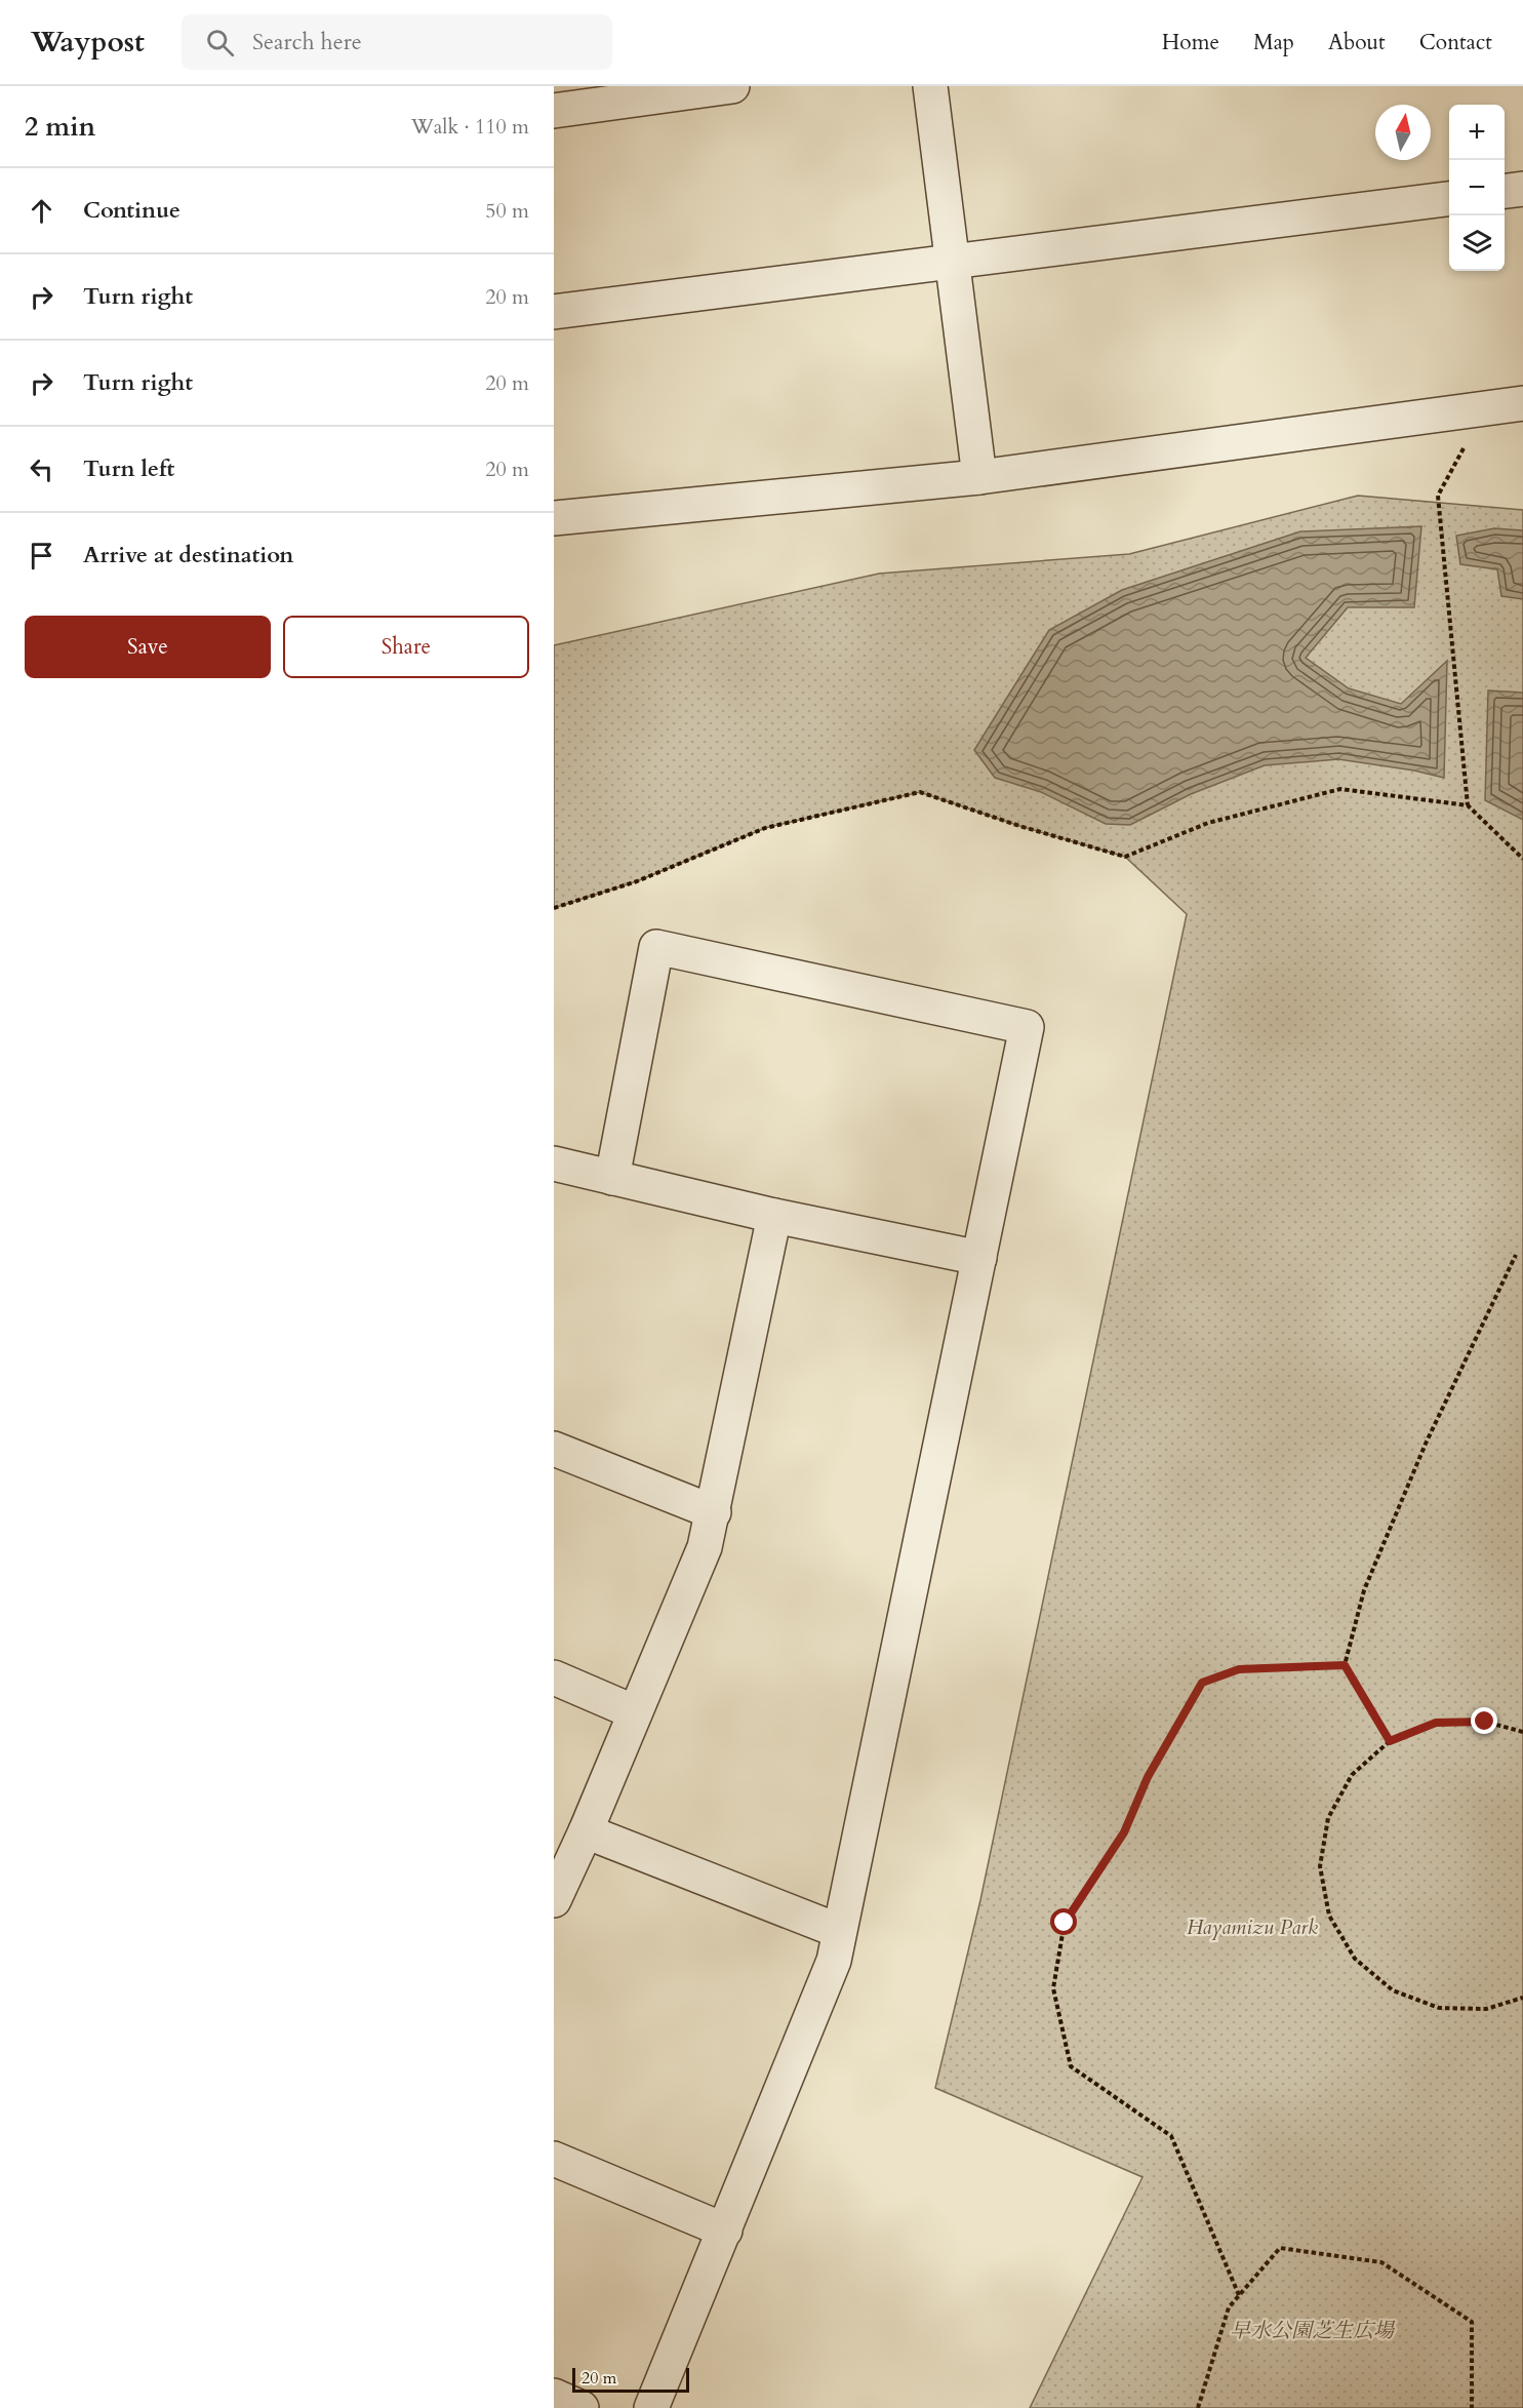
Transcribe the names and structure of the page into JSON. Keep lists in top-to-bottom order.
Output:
{
  "parks": ["Hayamizu Park", "早水公園芝生広場"],
  "scale_bar": "20 m",
  "north": "top",
  "page": {
    "header": "Waypost",
    "search": "Search here",
    "nav": [
      "Home",
      "Map",
      "About",
      "Contact"
    ],
    "heading": ["2 min", "Walk · 110 m"],
    "map_buttons": ["+", "−"],
    "list": [
      ["Continue", "50 m"],
      ["Turn right", "20 m"],
      ["Turn right", "20 m"],
      ["Turn left", "20 m"],
      "Arrive at destination"
    ],
    "buttons": ["Save", "Share"],
    "scale": "20 m"
  }
}
